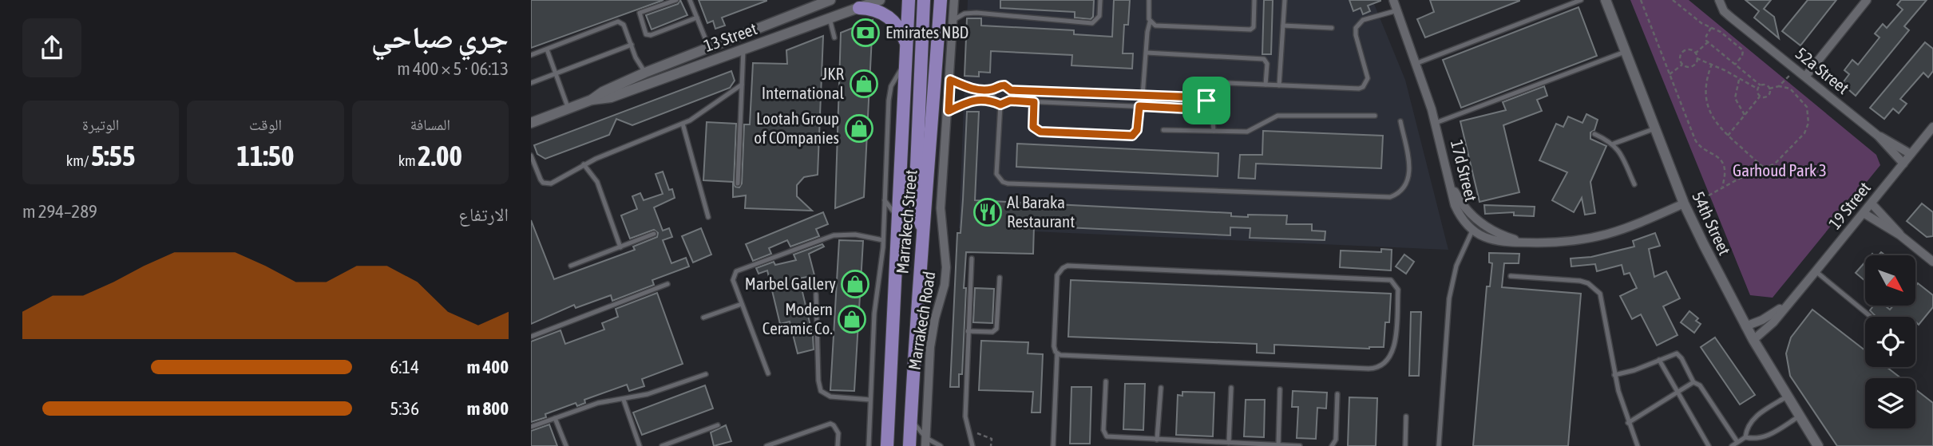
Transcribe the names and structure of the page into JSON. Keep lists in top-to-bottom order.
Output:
{
  "streets": {
    "main road": ["Marrakech Street"],
    "street": [
      "13 Street",
      "52a Street",
      "17d Street",
      "19 Street",
      "54th Street",
      "Marrakech Road"
    ]
  },
  "crossings": [
    ["52a Street", "19 Street"],
    ["19 Street", "54th Street"]
  ],
  "parks": ["Garhoud Park 3"],
  "places": {
    "bank": ["Emirates NBD"],
    "shop": [
      "JKR International",
      "Lootah Group of COmpanies",
      "Marbel Gallery",
      "Modern Ceramic Co."
    ],
    "restaurant": ["Al Baraka Restaurant"]
  },
  "north": "bottom right",
  "page": {
    "heading": ["جري صباحي", "06:13 · 5 × 400 m"],
    "stats": [
      ["المسافة", "2.00 km"],
      ["الوقت", "11:50"],
      ["الوتيرة", "5:55 /km"]
    ],
    "chart": ["الارتفاع", "289–294 m"],
    "list": [
      {
        "name": "400 m",
        "note": "6:14"
      },
      {
        "name": "800 m",
        "note": "5:36"
      }
    ]
  }
}
